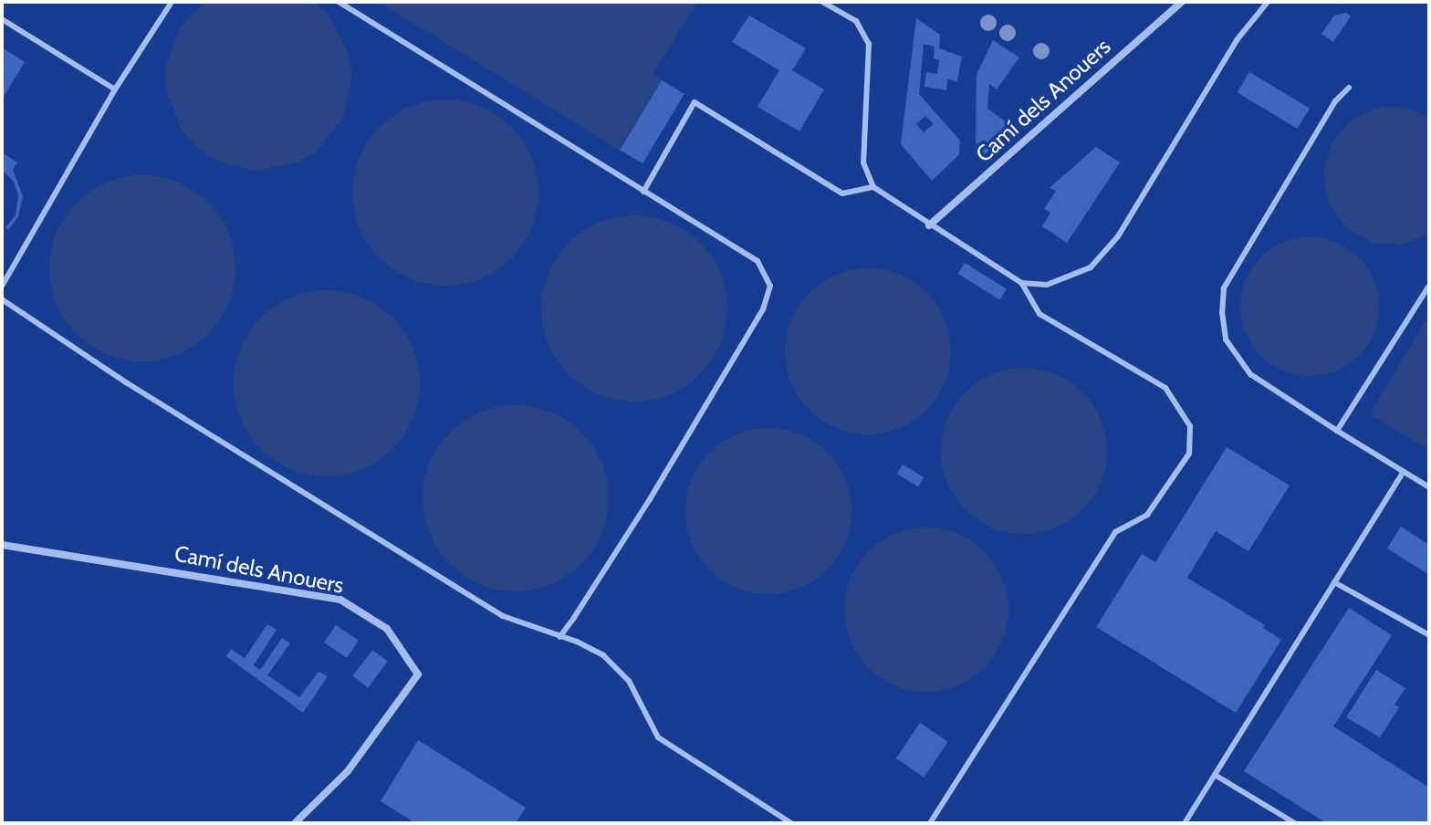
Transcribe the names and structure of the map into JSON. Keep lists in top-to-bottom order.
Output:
{
  "streets": {
    "street": ["Camí dels Anouers"]
  }
}
